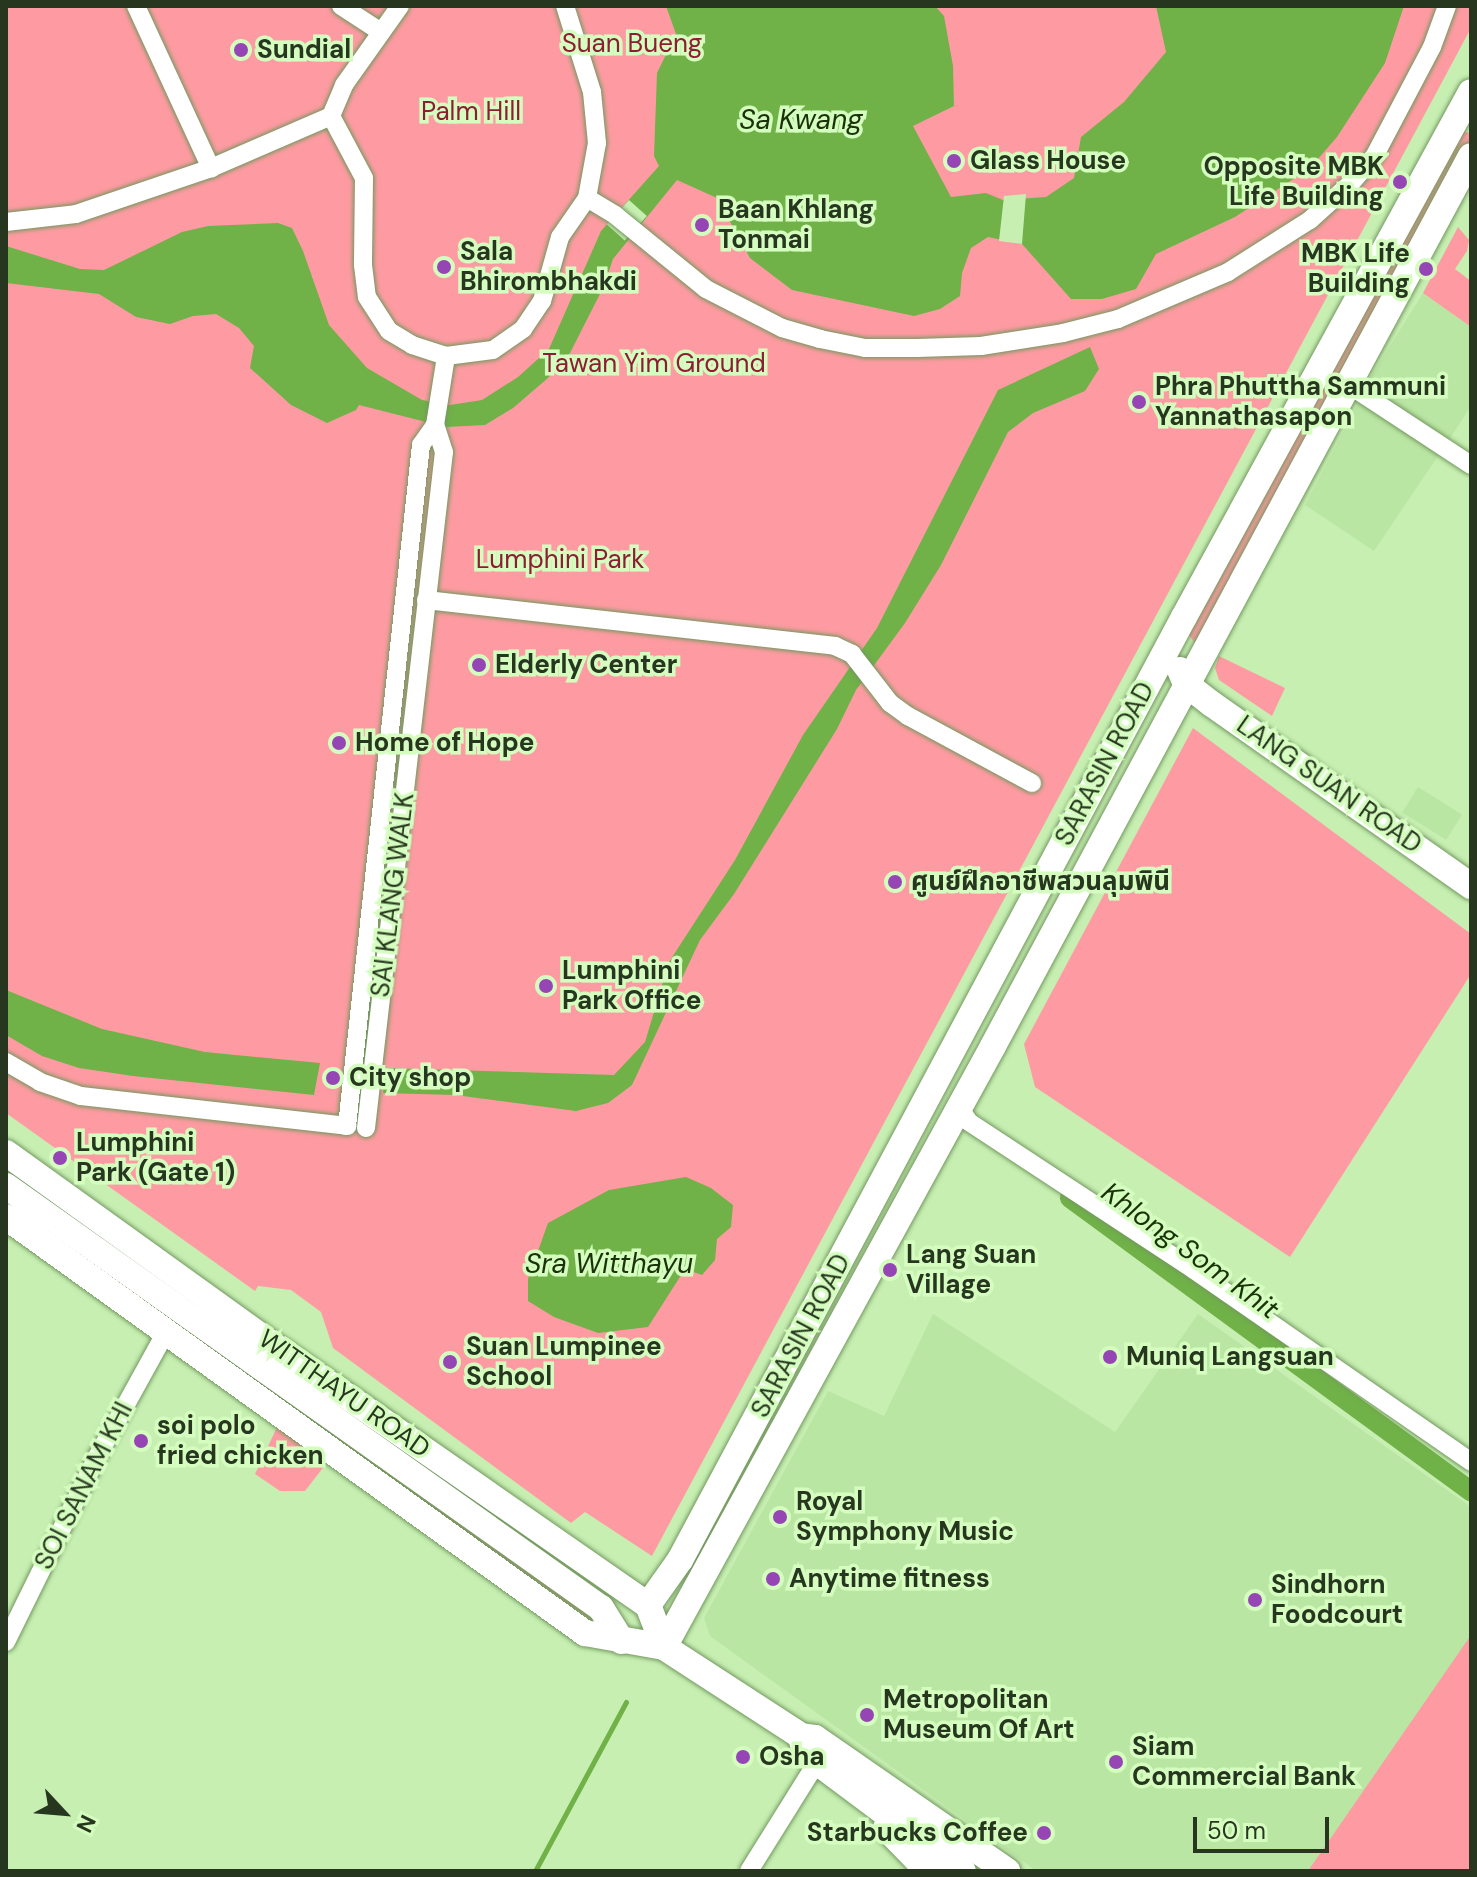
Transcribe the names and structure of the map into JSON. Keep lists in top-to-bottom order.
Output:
{
  "streets": {
    "street": [
      "SARASIN ROAD",
      "LANG SUAN ROAD",
      "SAI KLANG WALK",
      "WITTHAYU ROAD",
      "SOI SANAM KHI"
    ]
  },
  "crossings": [
    ["SARASIN ROAD", "LANG SUAN ROAD"],
    ["SARASIN ROAD", "WITTHAYU ROAD"],
    ["WITTHAYU ROAD", "SOI SANAM KHI"]
  ],
  "water": ["Sa Kwang", "Khlong Som Khit", "Sra Witthayu"],
  "parks": [
    "Suan Bueng",
    "Palm Hill",
    "Tawan Yim Ground",
    "Lumphini Park"
  ],
  "places": [
    "Sundial",
    "Glass House",
    "Opposite MBK Life Building",
    "Baan Khlang Tonmai",
    "Sala Bhirombhakdi",
    "MBK Life Building",
    "Phra Phuttha Sammuni Yannathasapon",
    "Elderly Center",
    "Home of Hope",
    "ศูนย์ฝึกอาชีพสวนลุมพินี",
    "Lumphini Park Office",
    "City shop",
    "Lumphini Park (Gate 1)",
    "Lang Suan Village",
    "Muniq Langsuan",
    "Suan Lumpinee School",
    "soi polo fried chicken",
    "Royal Symphony Music",
    "Anytime fitness",
    "Sindhorn Foodcourt",
    "Metropolitan Museum Of Art",
    "Osha",
    "Siam Commercial Bank",
    "Starbucks Coffee"
  ],
  "scale_bar": "50 m",
  "north": "bottom right"
}
